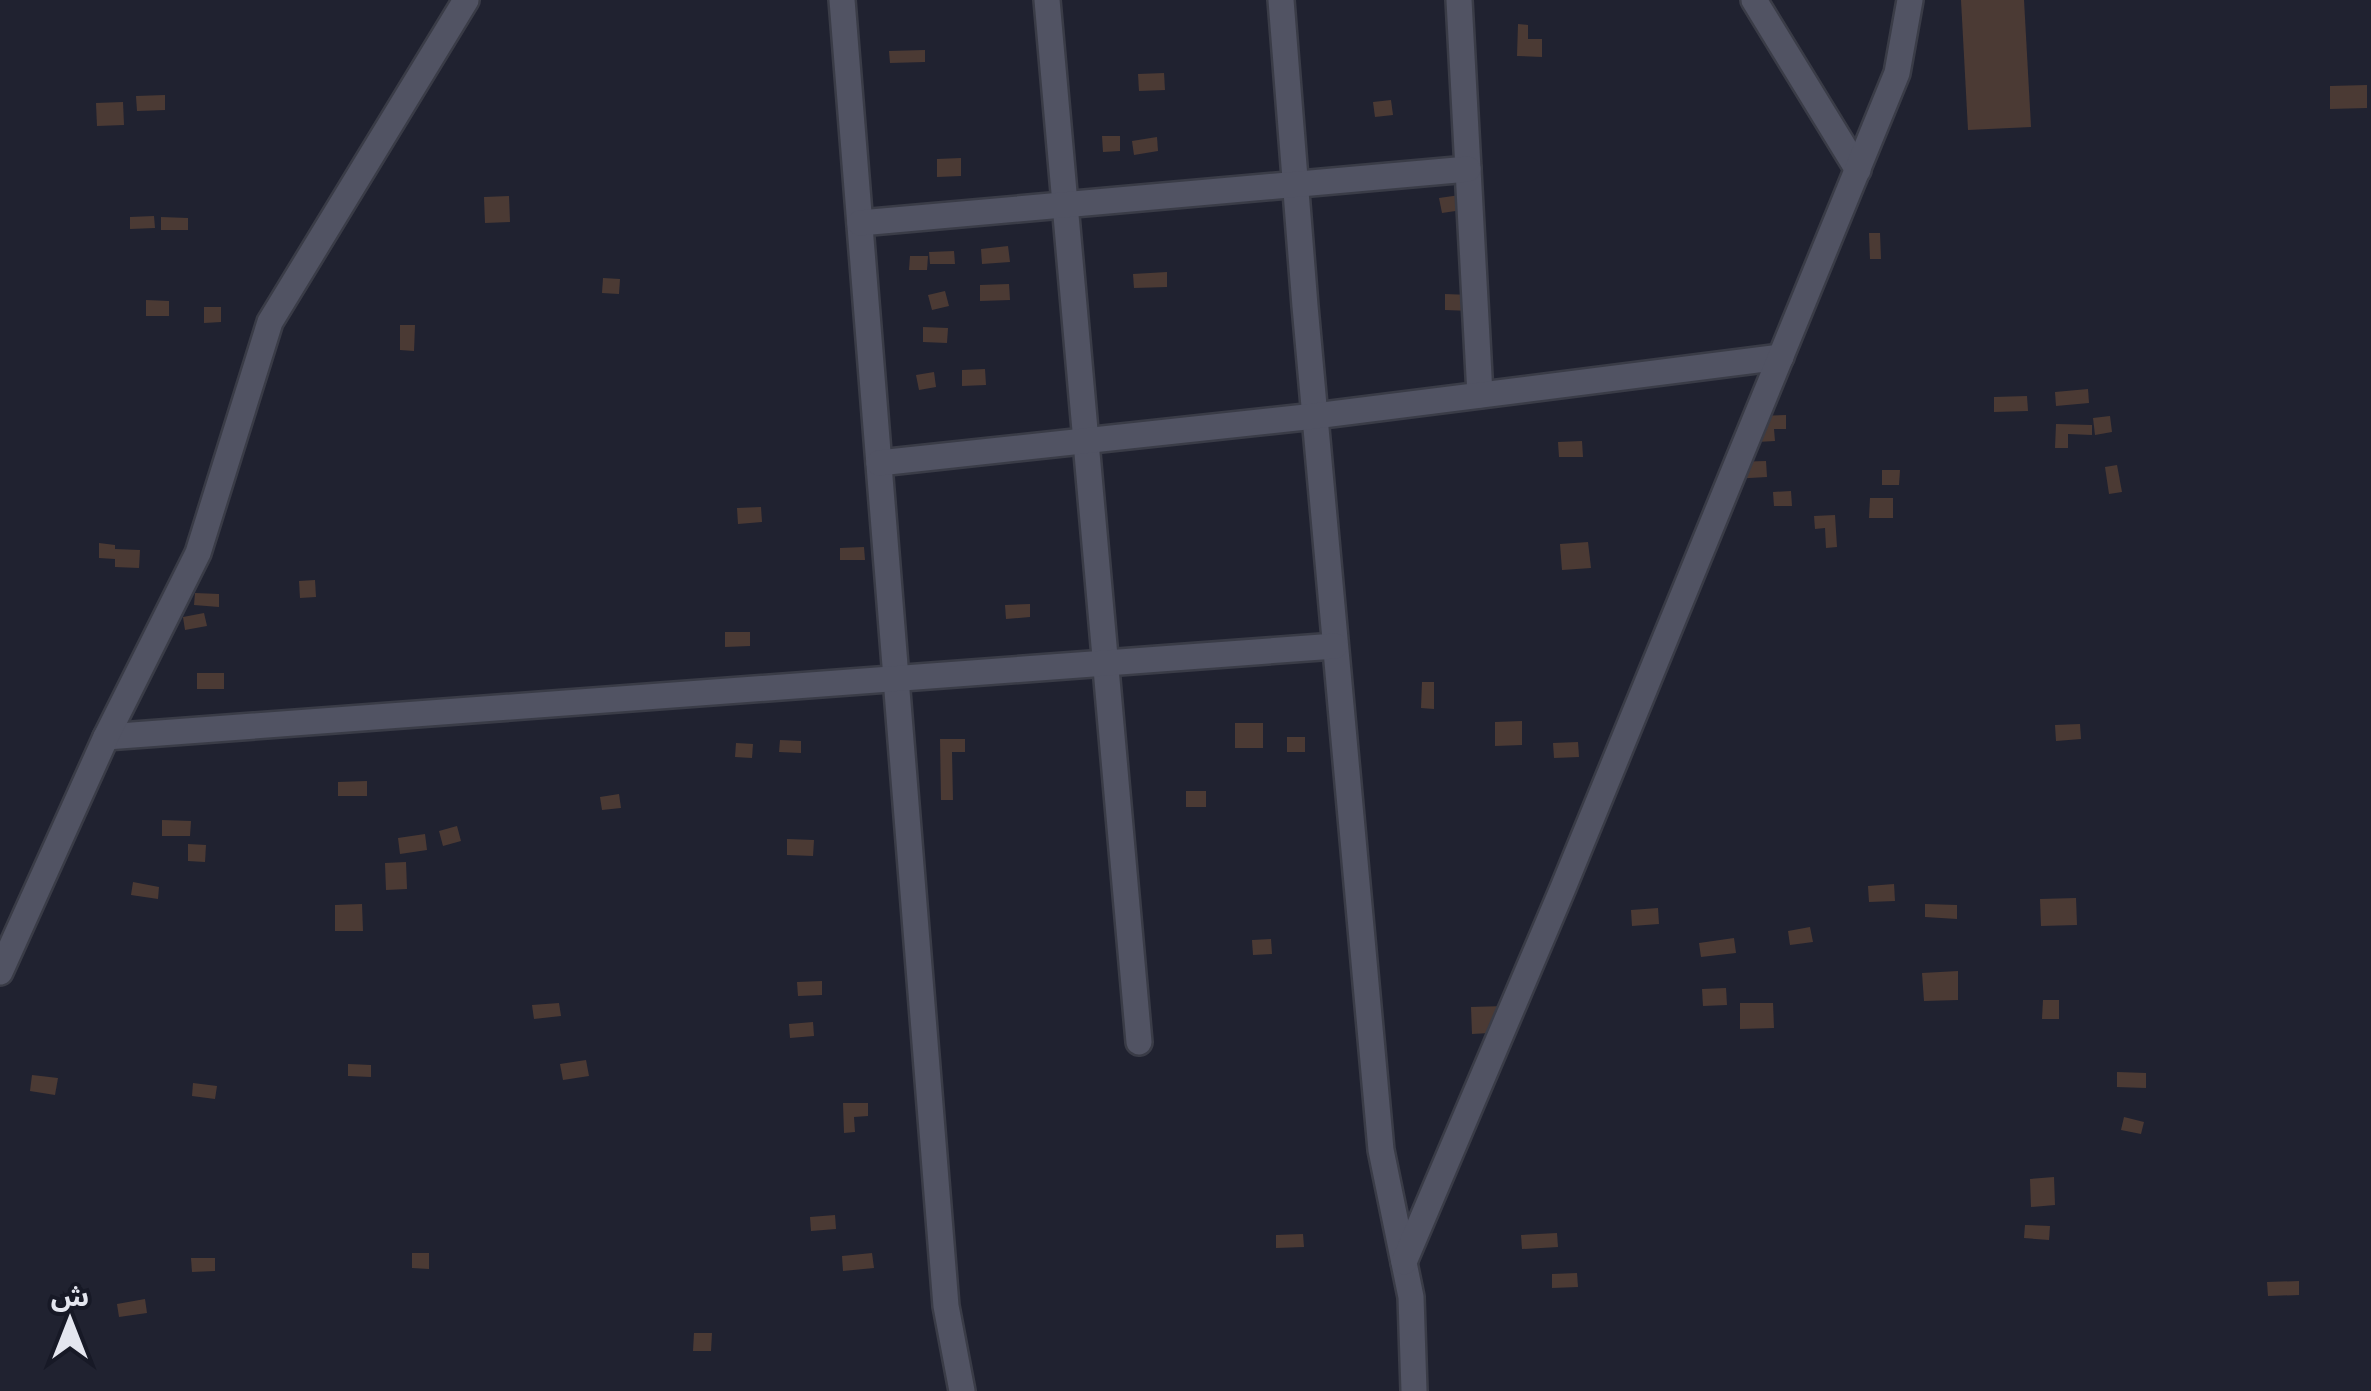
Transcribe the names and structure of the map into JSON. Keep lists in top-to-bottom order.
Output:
{
  "north": "top"
}
